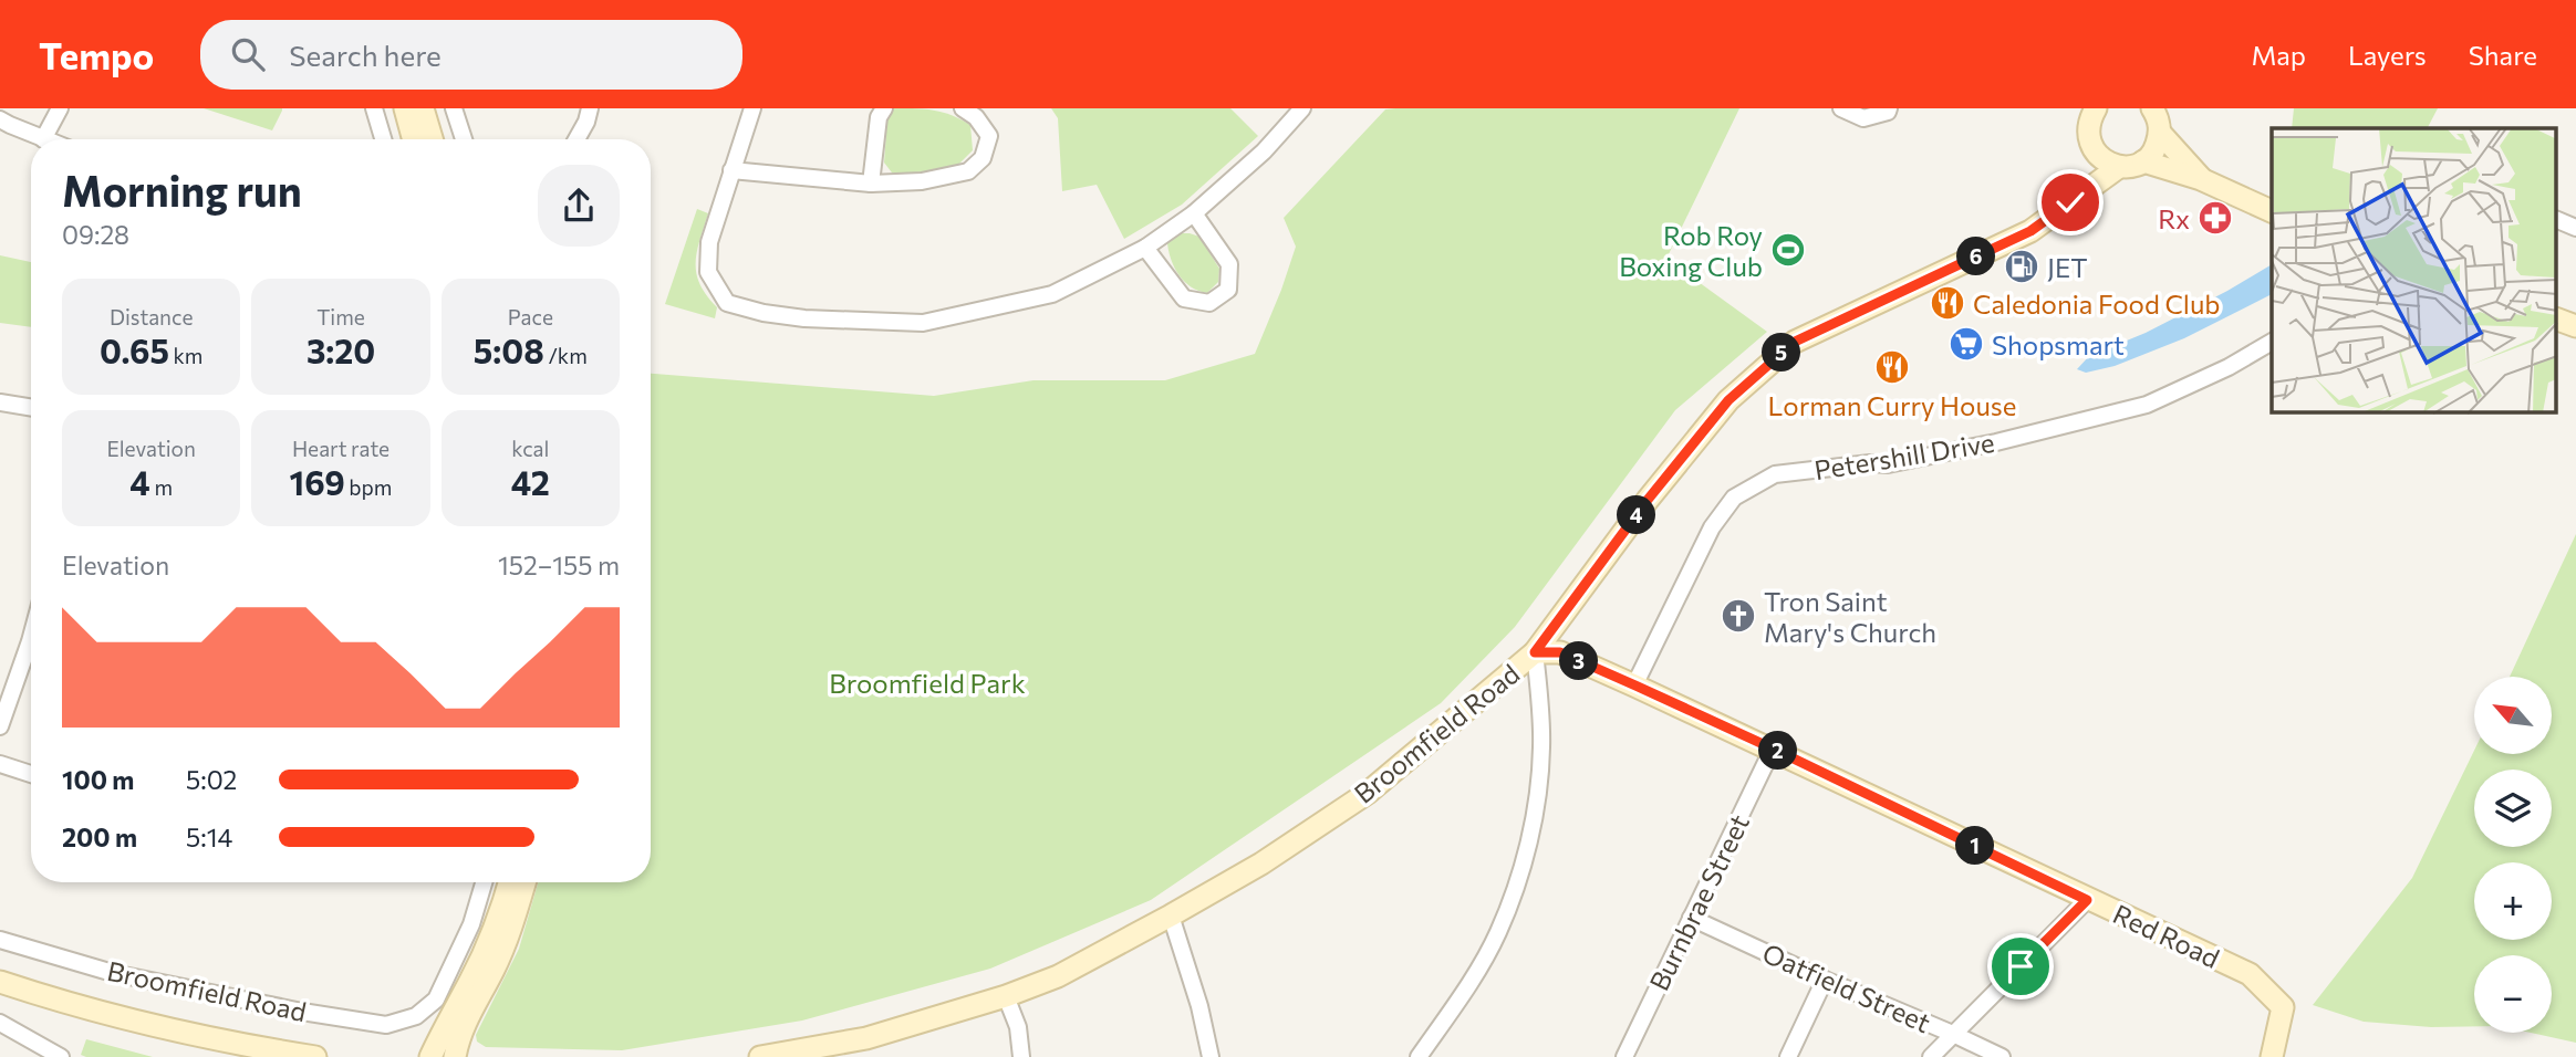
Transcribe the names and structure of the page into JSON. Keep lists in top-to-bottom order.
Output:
{
  "streets": {
    "street": [
      "Petershill Drive",
      "Broomfield Road",
      "Burnbrae Street",
      "Red Road",
      "Oatfield Street"
    ]
  },
  "crossings": [
    ["Petershill Drive", "Red Road"],
    ["Broomfield Road", "Red Road"],
    ["Burnbrae Street", "Red Road"],
    ["Burnbrae Street", "Oatfield Street"]
  ],
  "parks": ["Broomfield Park"],
  "places": {
    "pharmacy": ["Rx"],
    "sports": ["Rob Roy Boxing Club"],
    "fuel station": ["JET"],
    "restaurant": ["Caledonia Food Club", "Lorman Curry House"],
    "supermarket": ["Shopsmart"],
    "church": ["Tron Saint Mary's Church"]
  },
  "north": "top left",
  "page": {
    "header": "Tempo",
    "search": "Search here",
    "nav": ["Map", "Layers", "Share"],
    "heading": ["Morning run", "09:28"],
    "pins": [
      "6",
      "5",
      "4",
      "3",
      "2",
      "1"
    ],
    "stats": [
      ["Distance", "0.65 km"],
      ["Time", "3:20"],
      ["Pace", "5:08 /km"],
      ["Elevation", "4 m"],
      ["Heart rate", "169 bpm"],
      ["kcal", "42"]
    ],
    "chart": ["Elevation", "152–155 m"],
    "map_buttons": ["+", "−"],
    "list": [
      {
        "name": "100 m",
        "note": "5:02"
      },
      {
        "name": "200 m",
        "note": "5:14"
      }
    ]
  }
}
